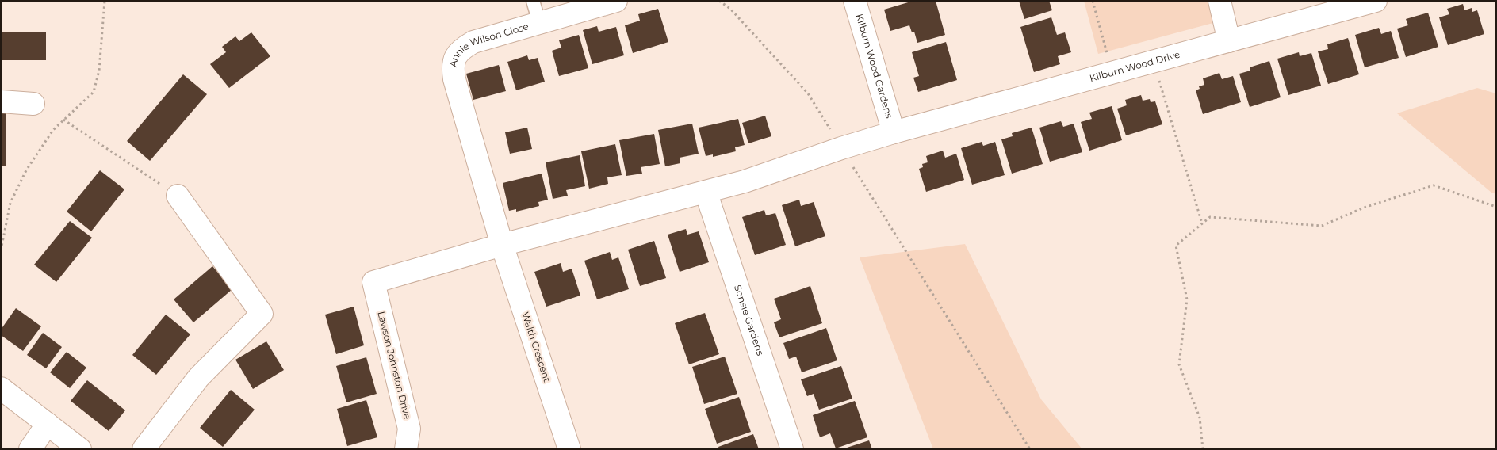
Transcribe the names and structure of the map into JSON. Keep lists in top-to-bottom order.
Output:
{
  "streets": {
    "street": [
      "Annie Wilson Close",
      "Kilburn Wood Gardens",
      "Kilburn Wood Drive",
      "Sonsie Gardens",
      "Walth Crescent",
      "Lawson Johnston Drive"
    ]
  },
  "crossings": [
    ["Annie Wilson Close", "Kilburn Wood Drive"],
    ["Annie Wilson Close", "Walth Crescent"],
    ["Kilburn Wood Gardens", "Kilburn Wood Drive"],
    ["Kilburn Wood Drive", "Sonsie Gardens"],
    ["Kilburn Wood Drive", "Walth Crescent"],
    ["Kilburn Wood Drive", "Lawson Johnston Drive"]
  ]
}
